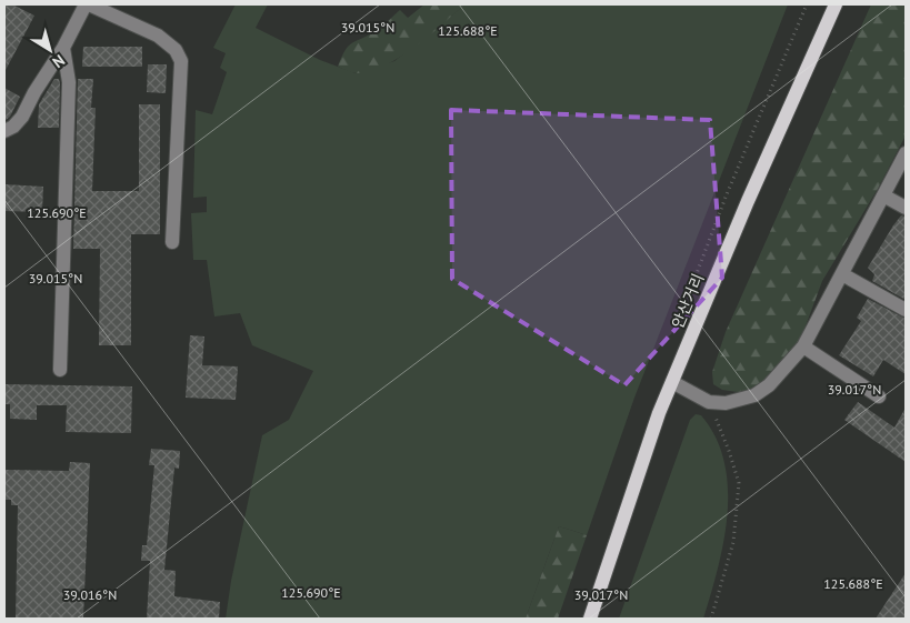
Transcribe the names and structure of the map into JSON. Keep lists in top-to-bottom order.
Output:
{
  "streets": {
    "main road": ["안산거리"]
  },
  "north": "bottom right",
  "coordinates": [
    "39.015°N",
    "125.688°E",
    "125.690°E",
    "39.017°N",
    "39.016°N"
  ]
}
